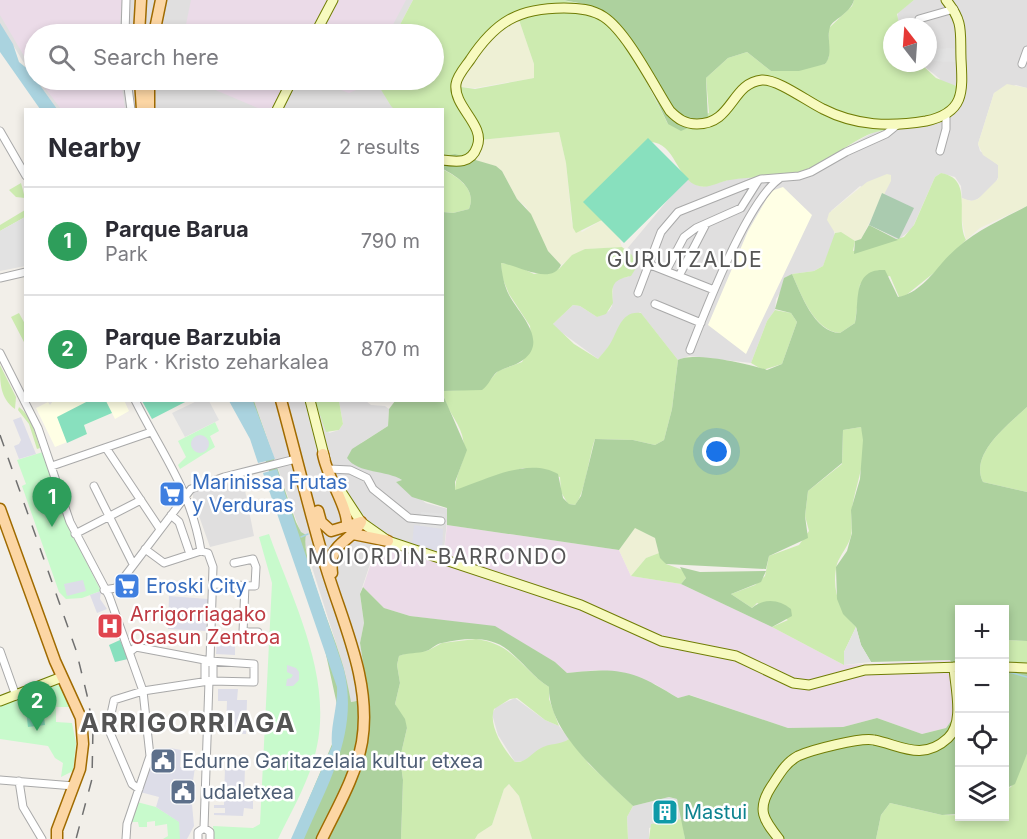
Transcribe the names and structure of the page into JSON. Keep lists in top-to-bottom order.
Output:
{
  "districts": ["GURUTZALDE", "MOIORDIN-BARRONDO", "ARRIGORRIAGA"],
  "places": {
    "supermarket": ["Marinissa Frutas y Verduras", "Eroski City"],
    "hospital": ["Arrigorriagako Osasun Zentroa"],
    "public building": ["Edurne Garitazelaia kultur etxea", "udaletxea"],
    "building": ["Mastui"]
  },
  "north": "top",
  "page": {
    "search": "Search here",
    "heading": ["Nearby", "2 results"],
    "list": [
      {
        "mark": "1",
        "name": "Parque Barua",
        "note": "Park",
        "value": "790 m"
      },
      {
        "mark": "2",
        "name": "Parque Barzubia",
        "note": "Park · Kristo zeharkalea",
        "value": "870 m"
      }
    ],
    "pins": ["1", "2"],
    "map_buttons": ["+", "−"]
  }
}
